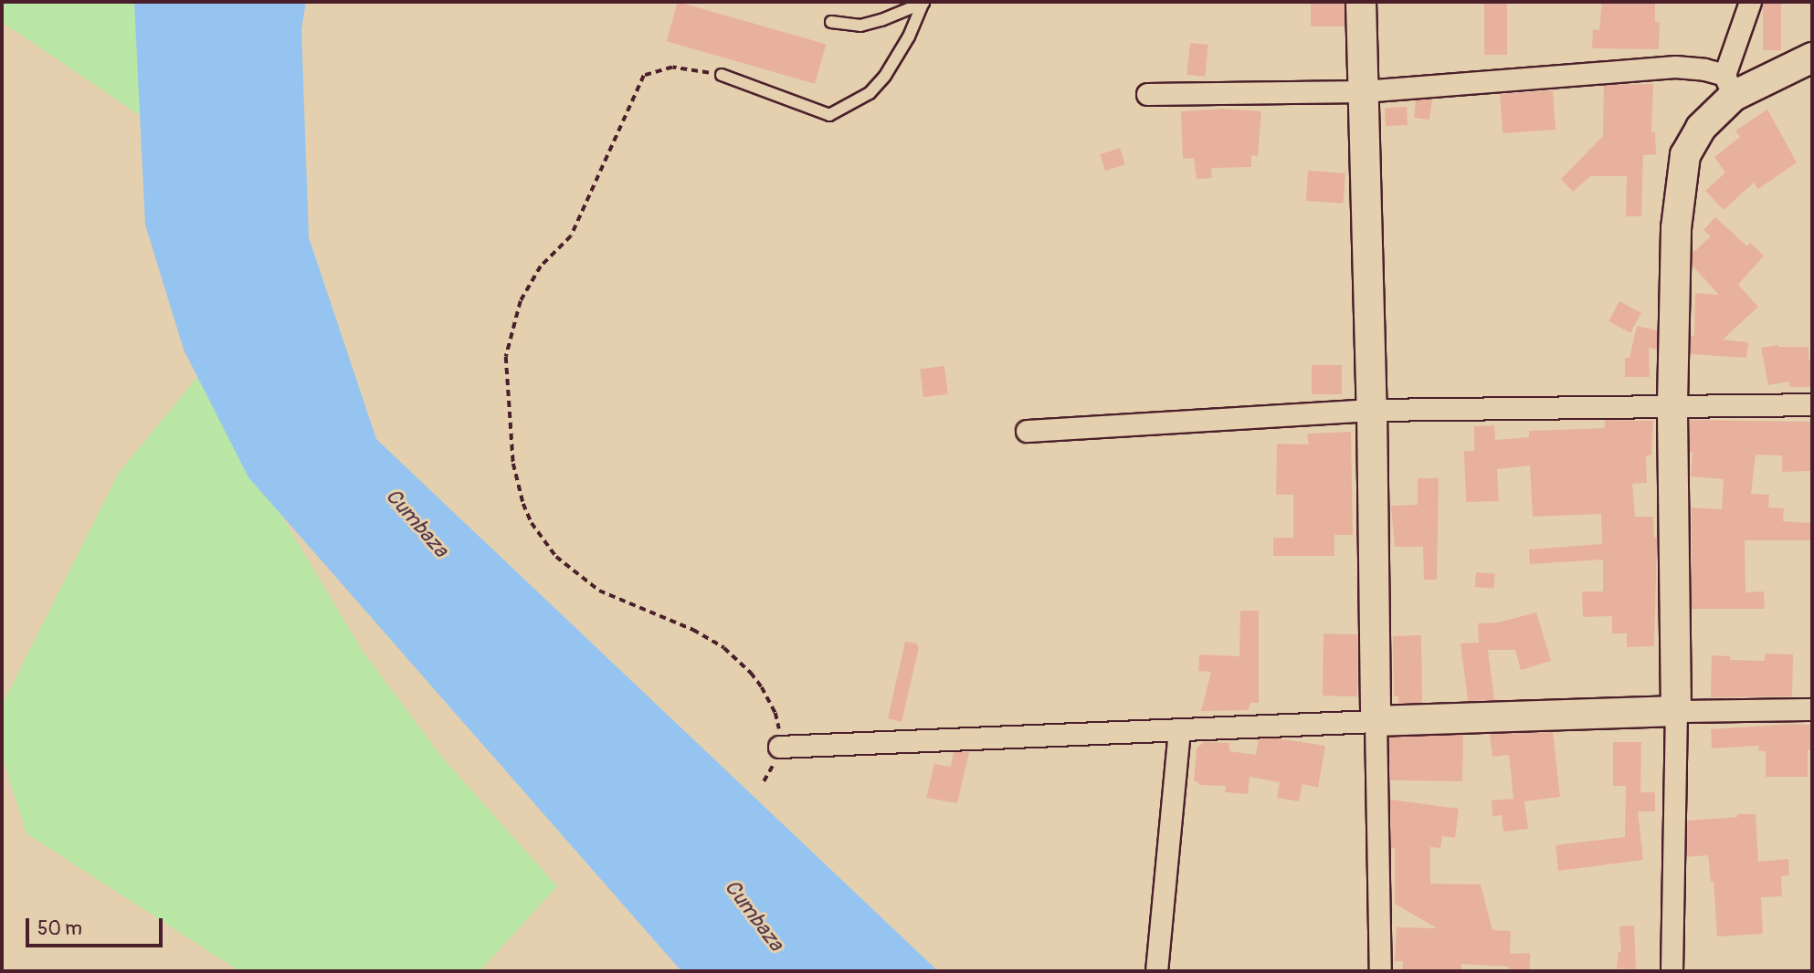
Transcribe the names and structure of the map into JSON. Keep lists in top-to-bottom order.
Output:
{
  "water": ["Cumbaza"],
  "scale_bar": "50 m"
}
